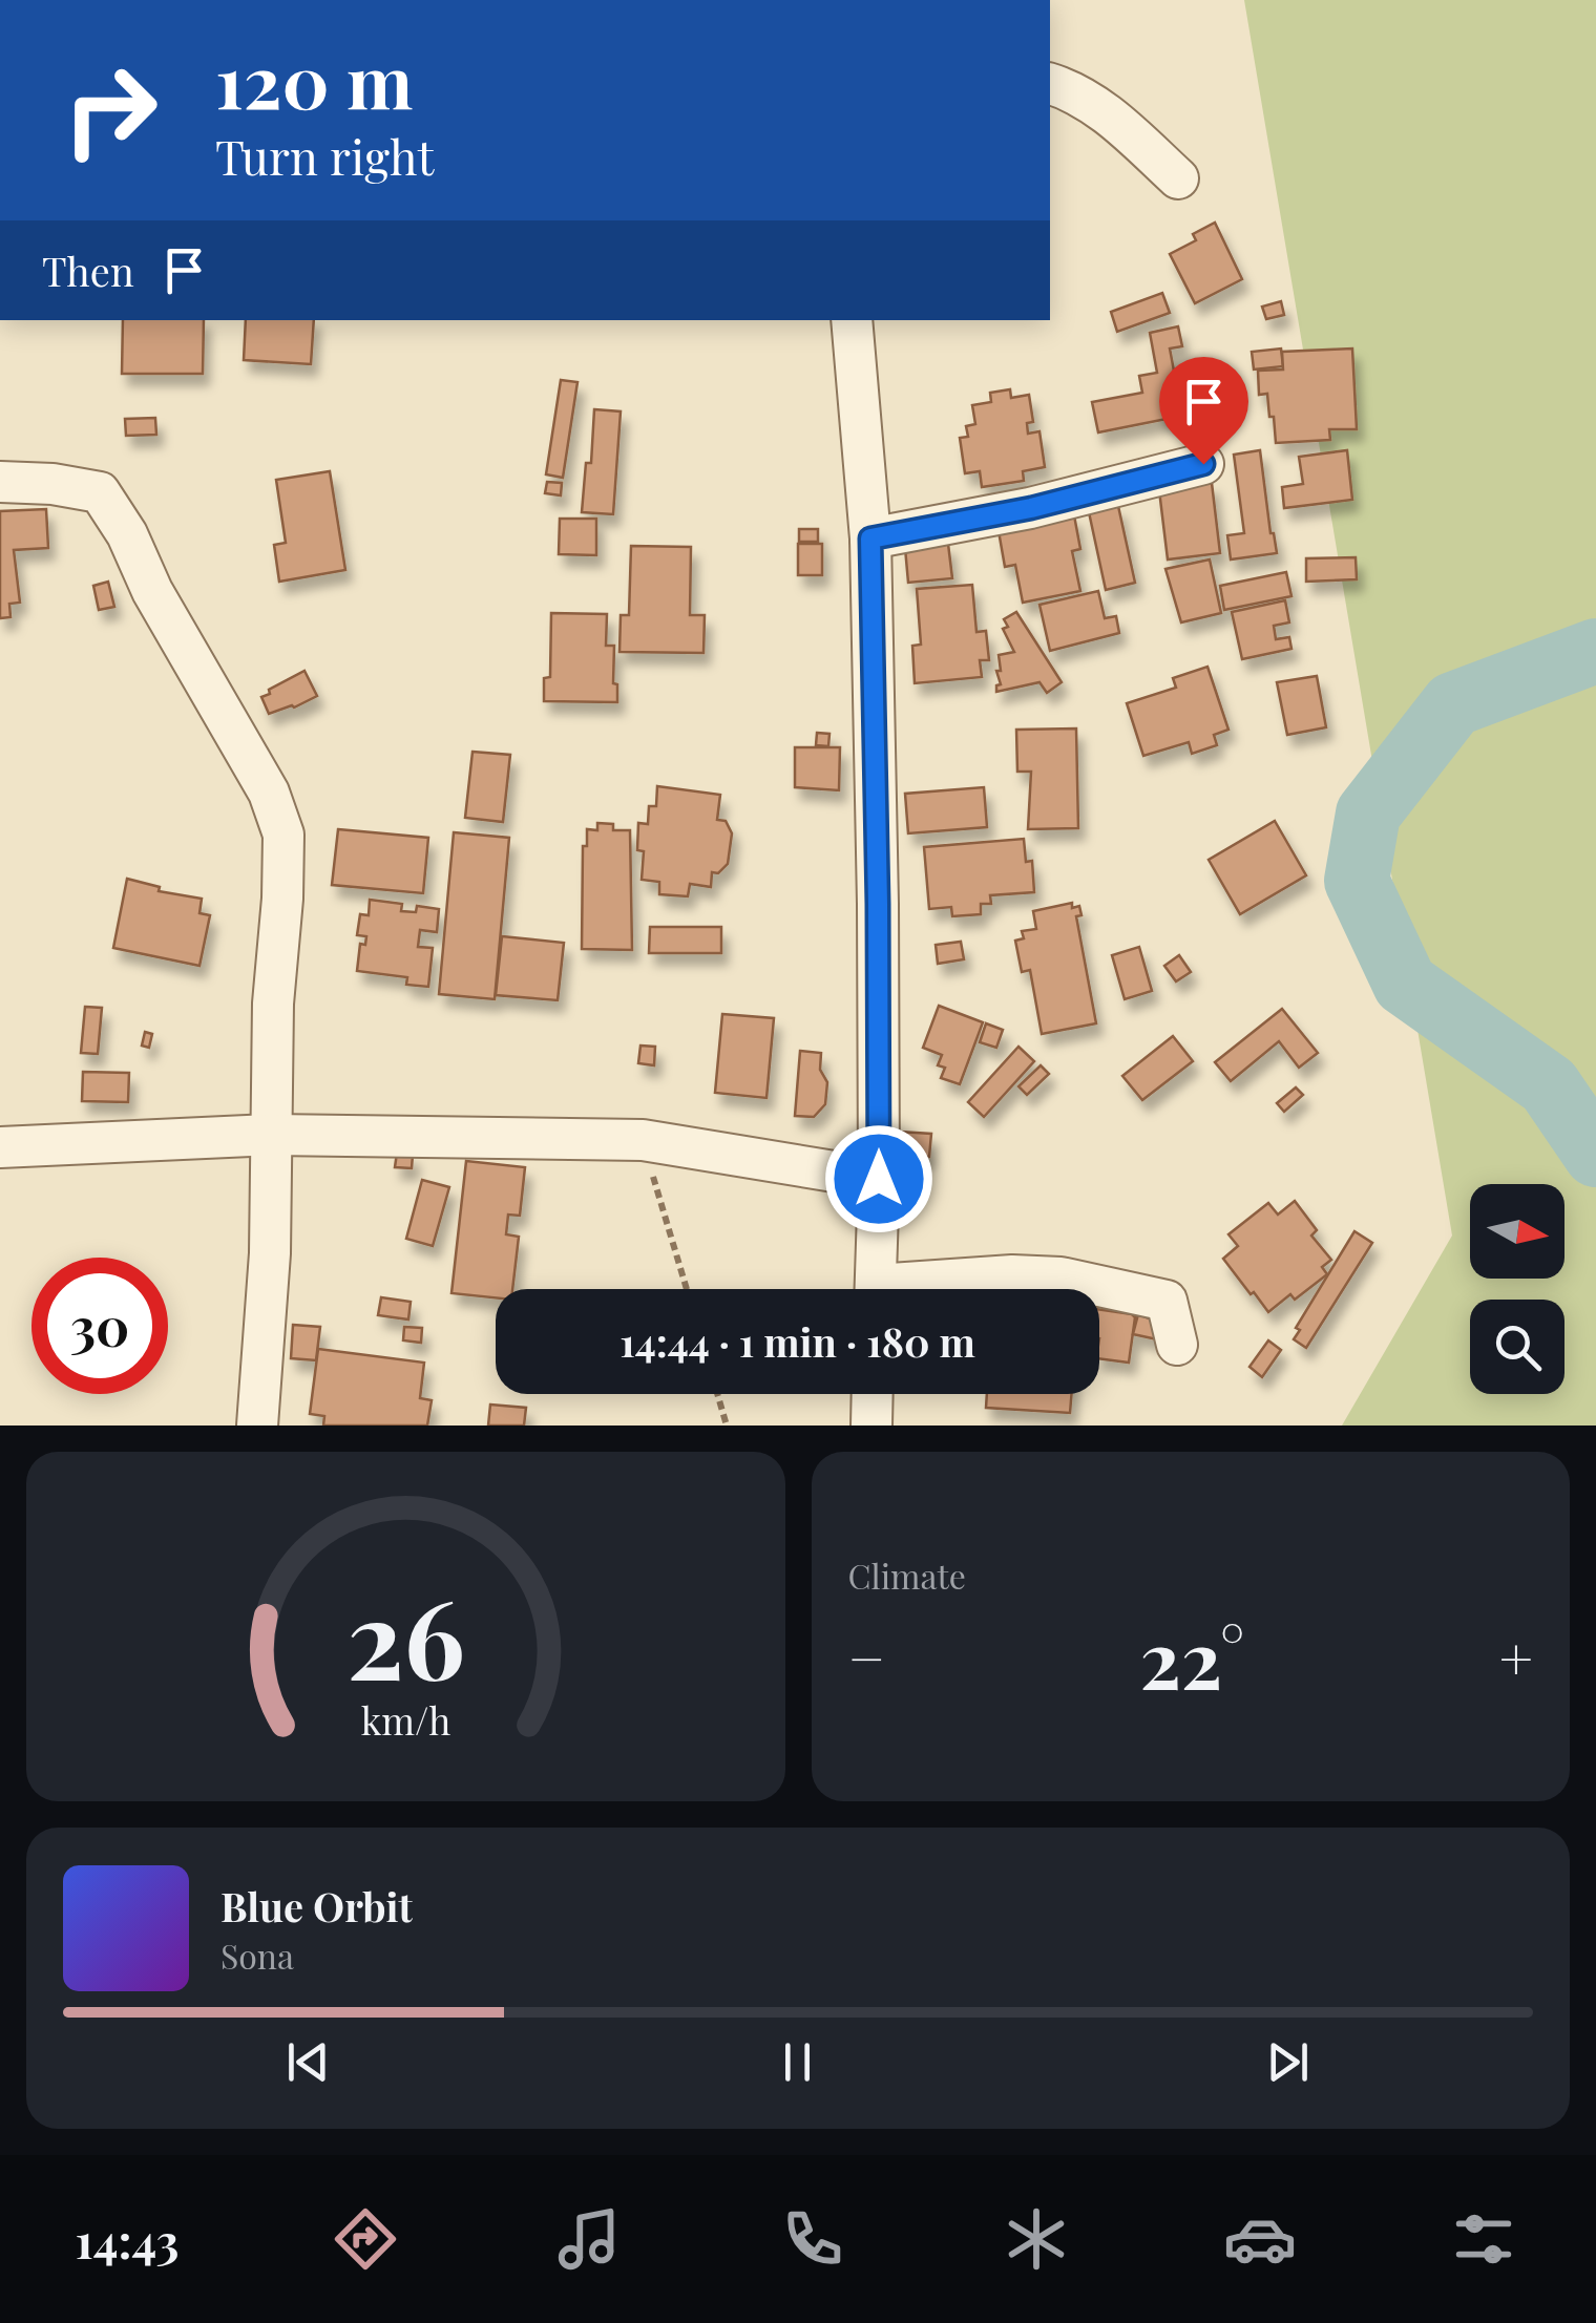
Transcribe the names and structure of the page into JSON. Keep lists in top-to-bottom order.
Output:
{
  "north": "right",
  "page": {
    "turn": ["120 m", "Turn right"],
    "then": "Then",
    "limit": "30",
    "trip": "14:44 · 1 min · 180 m",
    "tile": "Climate",
    "heat": ["−", "22°", "+"],
    "song": ["Blue Orbit", "Sona"],
    "tabs": "14:43",
    "gauge": ["26", "km/h"]
  }
}
